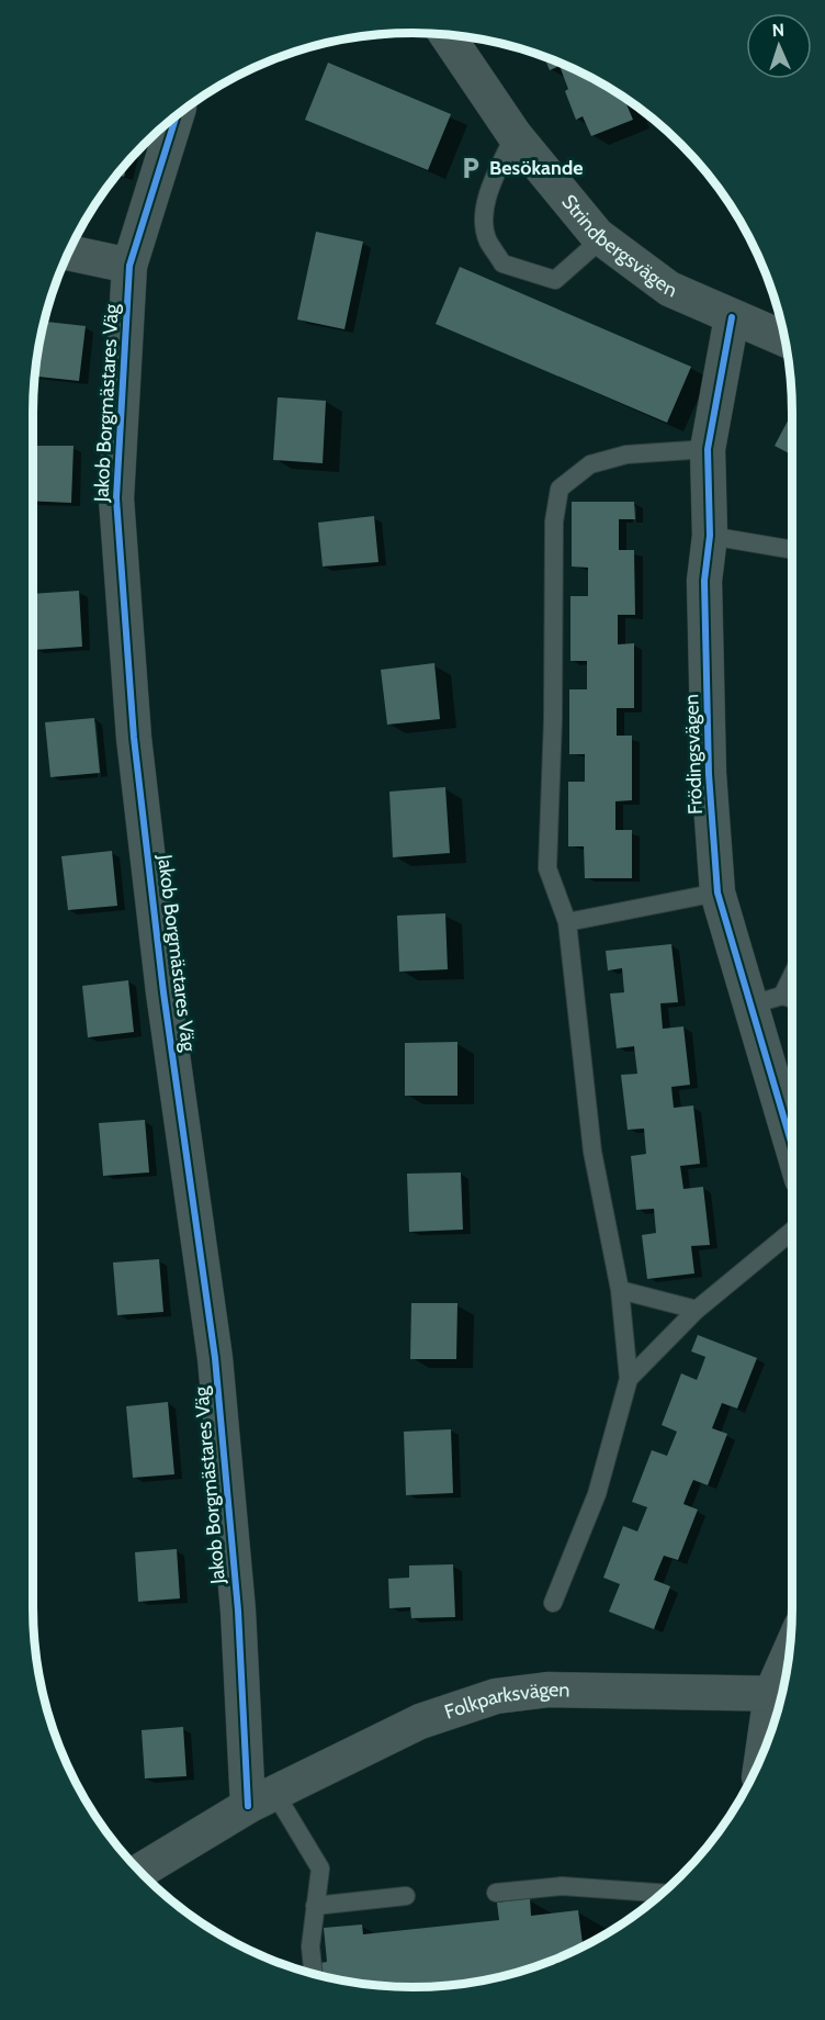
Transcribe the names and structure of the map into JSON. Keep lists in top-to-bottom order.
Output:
{
  "streets": {
    "street": [
      "Strindbergsvägen",
      "Jakob Borgmästares Väg",
      "Frödingsvägen",
      "Folkparksvägen"
    ]
  },
  "crossings": [
    ["Strindbergsvägen", "Frödingsvägen"],
    ["Jakob Borgmästares Väg", "Folkparksvägen"]
  ],
  "places": {
    "parking": ["Besökande"]
  },
  "north": "top"
}
